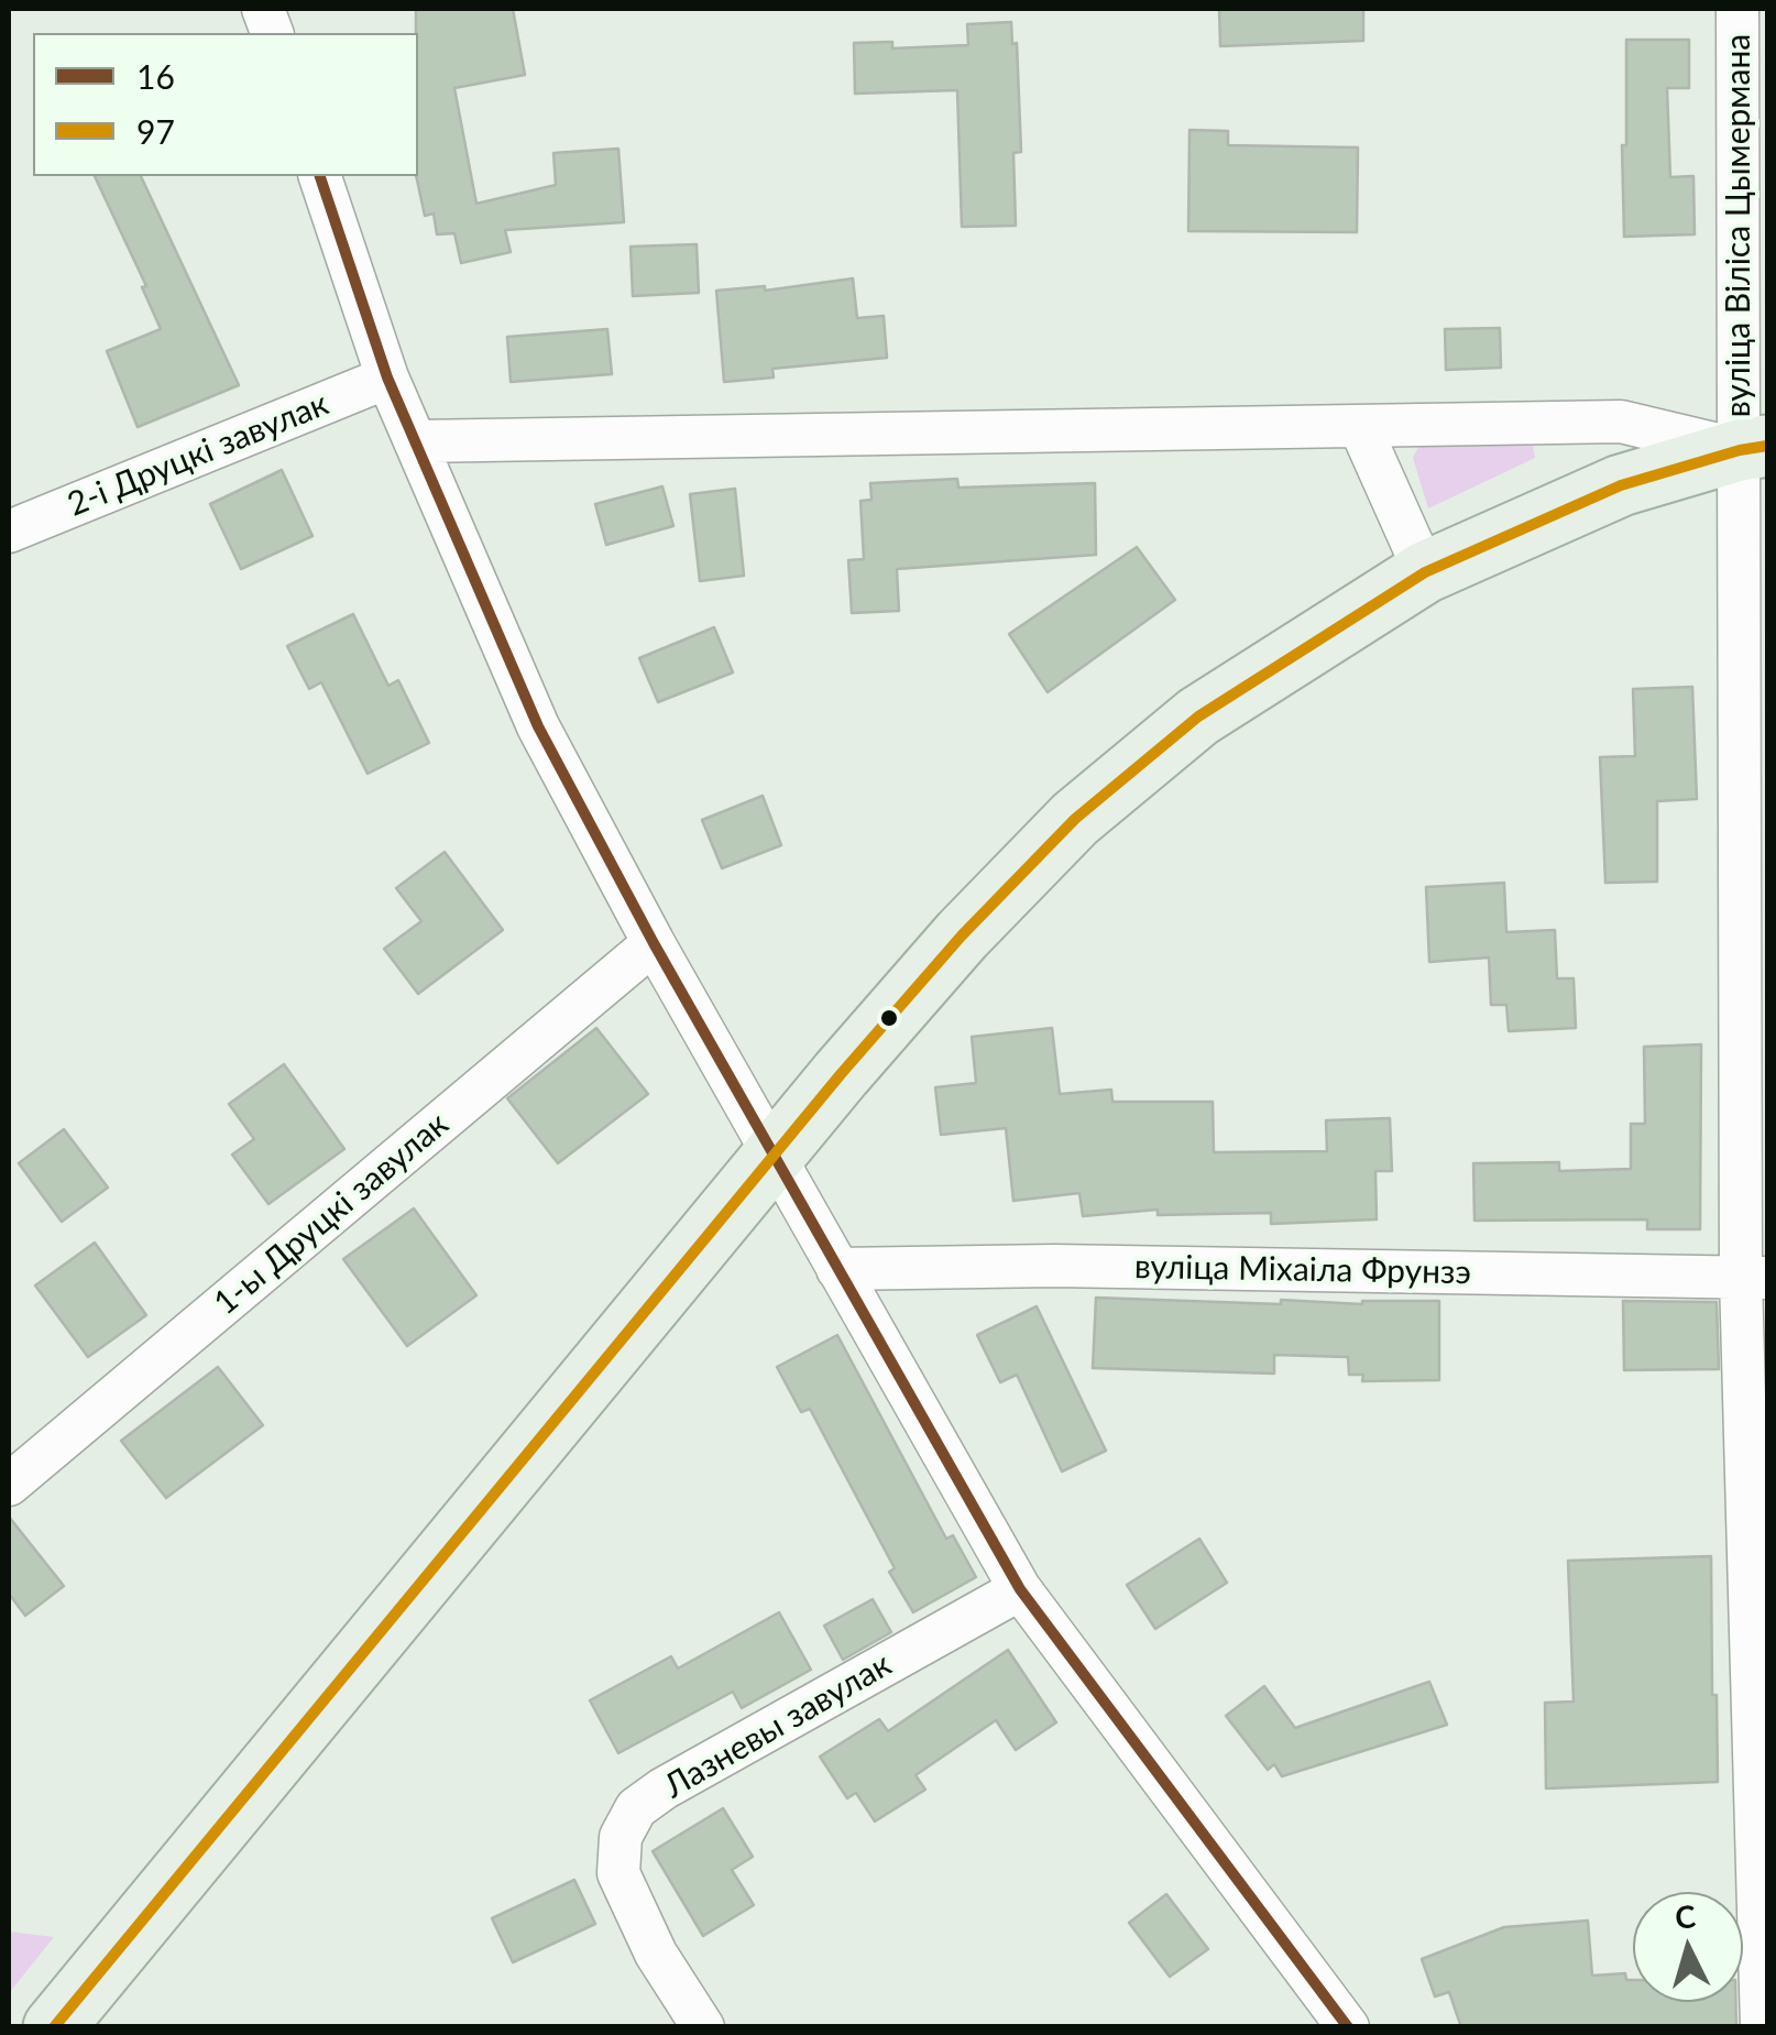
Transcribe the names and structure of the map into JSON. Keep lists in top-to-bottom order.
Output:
{
  "streets": {
    "street": [
      "вуліца Віліса Цымермана",
      "2-і Друцкі завулак",
      "1-ы Друцкі завулак",
      "вуліца Міхаіла Фрунзэ",
      "Лазневы завулак"
    ]
  },
  "crossings": [
    ["вуліца Віліса Цымермана", "вуліца Міхаіла Фрунзэ"]
  ],
  "lines": ["transit line 16", "transit line 97"],
  "legend": ["16", "97"],
  "north": "top"
}
